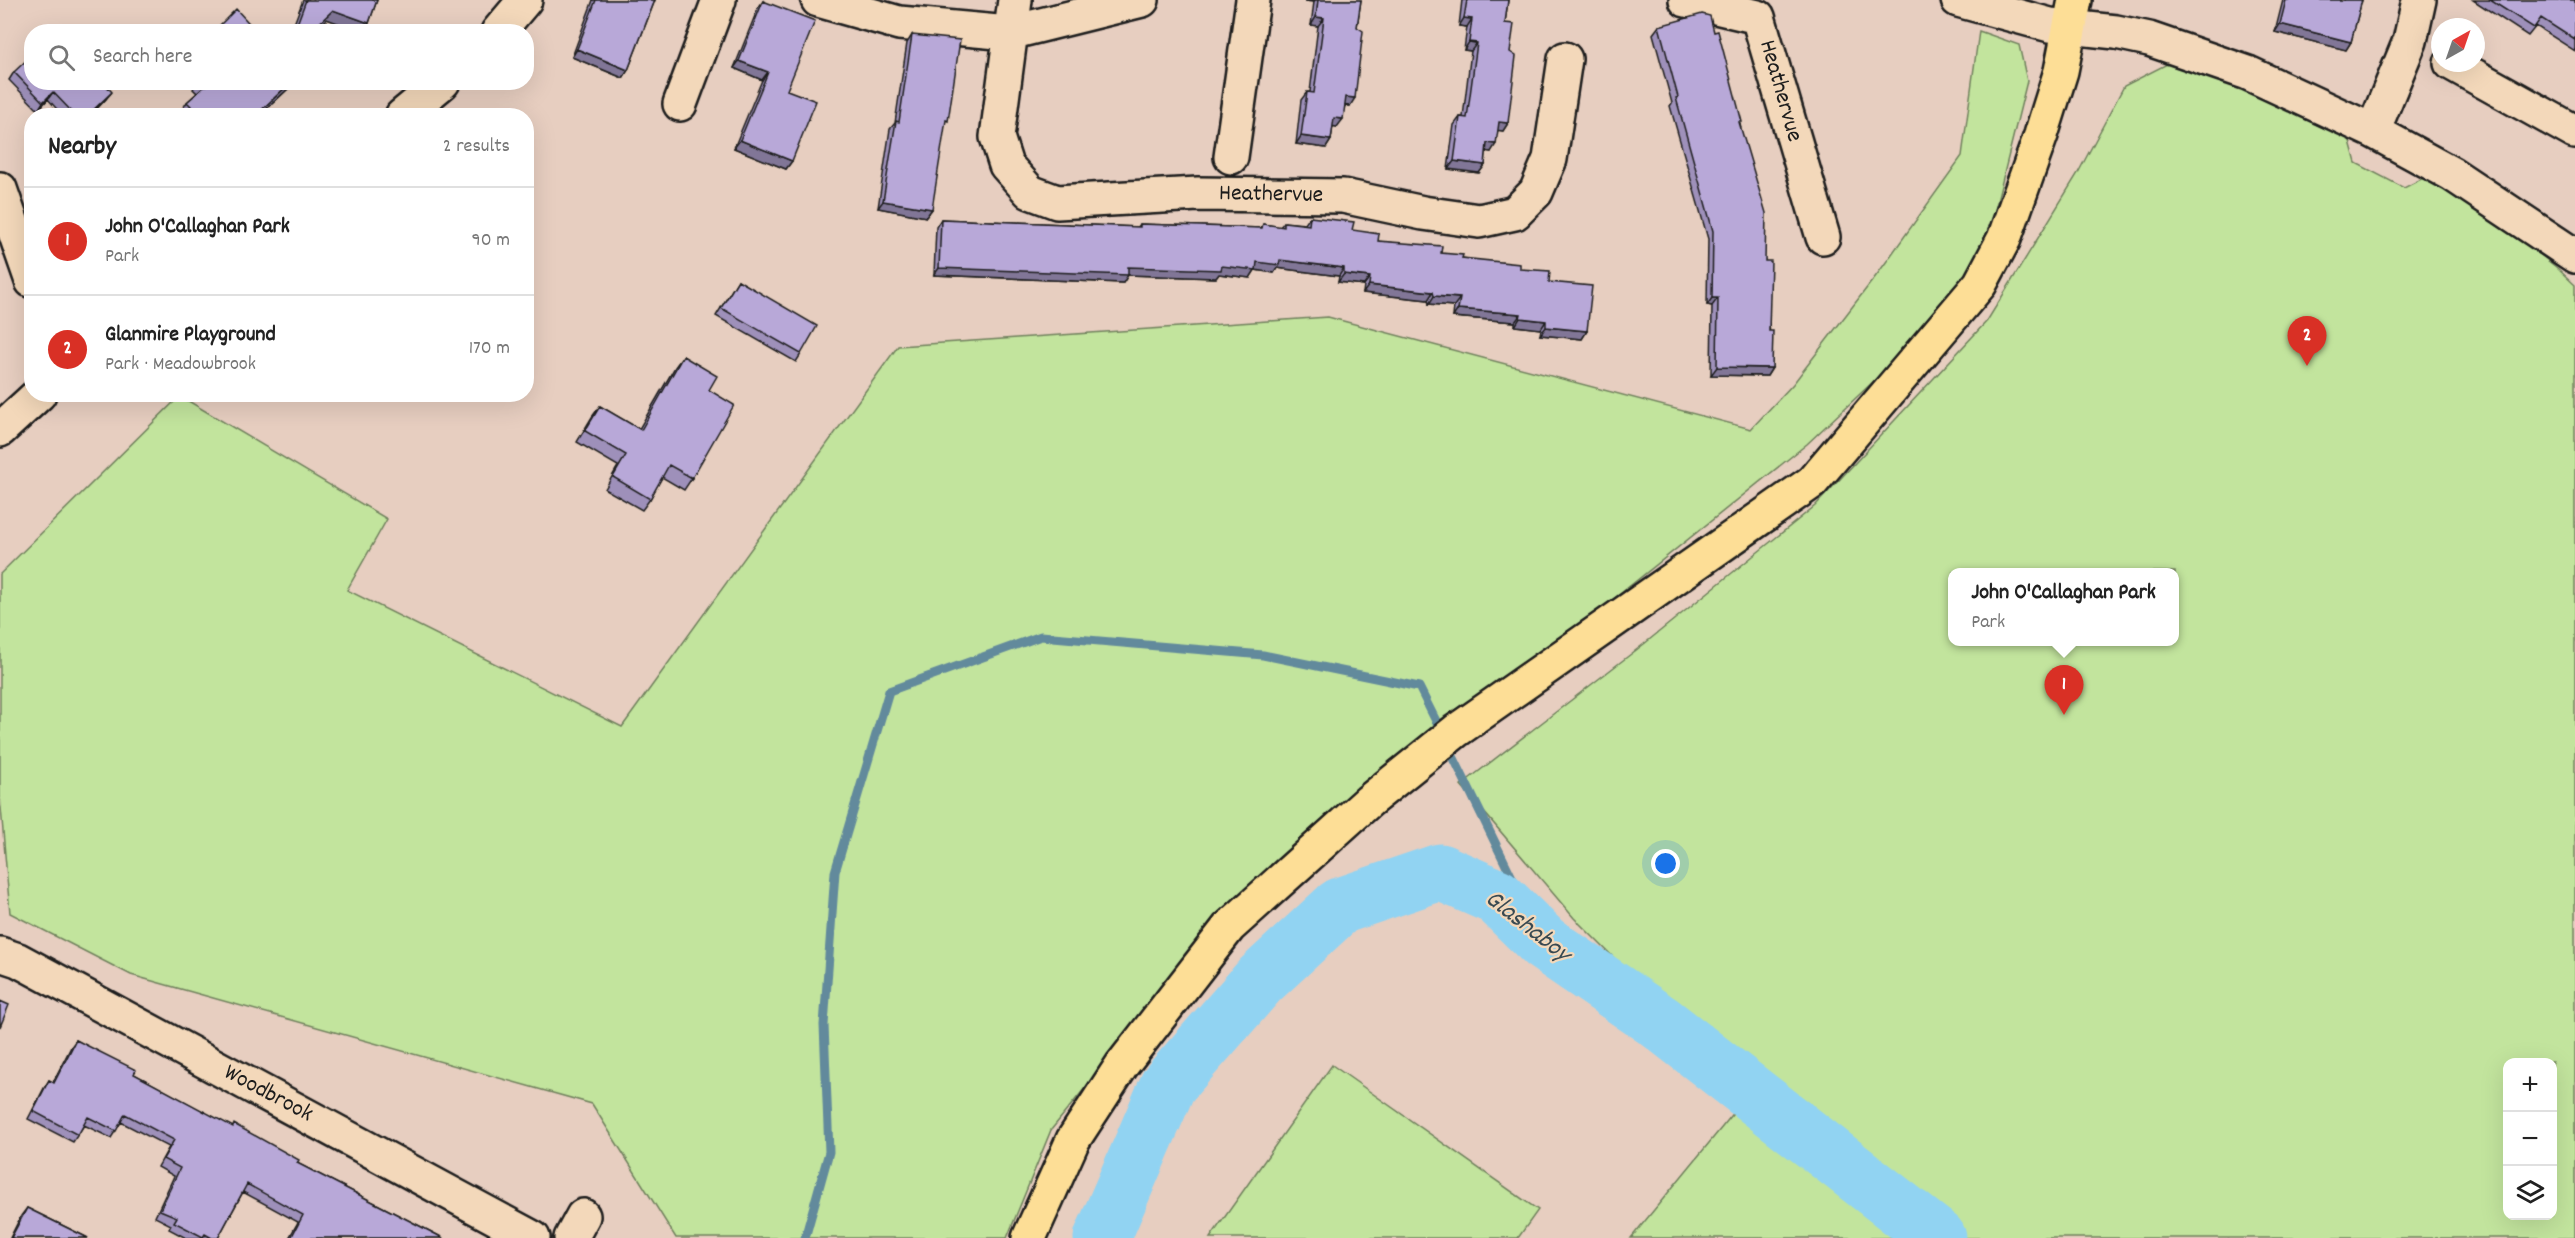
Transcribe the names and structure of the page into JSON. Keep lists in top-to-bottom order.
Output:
{
  "streets": {
    "street": ["Heathervue", "Woodbrook"]
  },
  "water": ["Glashaboy"],
  "north": "top right",
  "page": {
    "search": "Search here",
    "heading": ["Nearby", "2 results"],
    "list": [
      {
        "mark": "1",
        "name": "John O'Callaghan Park",
        "note": "Park",
        "value": "90 m"
      },
      {
        "mark": "2",
        "name": "Glanmire Playground",
        "note": "Park · Meadowbrook",
        "value": "170 m"
      }
    ],
    "pins": ["2", "1"],
    "popup": ["John O'Callaghan Park", "Park"],
    "map_buttons": ["+", "−"]
  }
}
